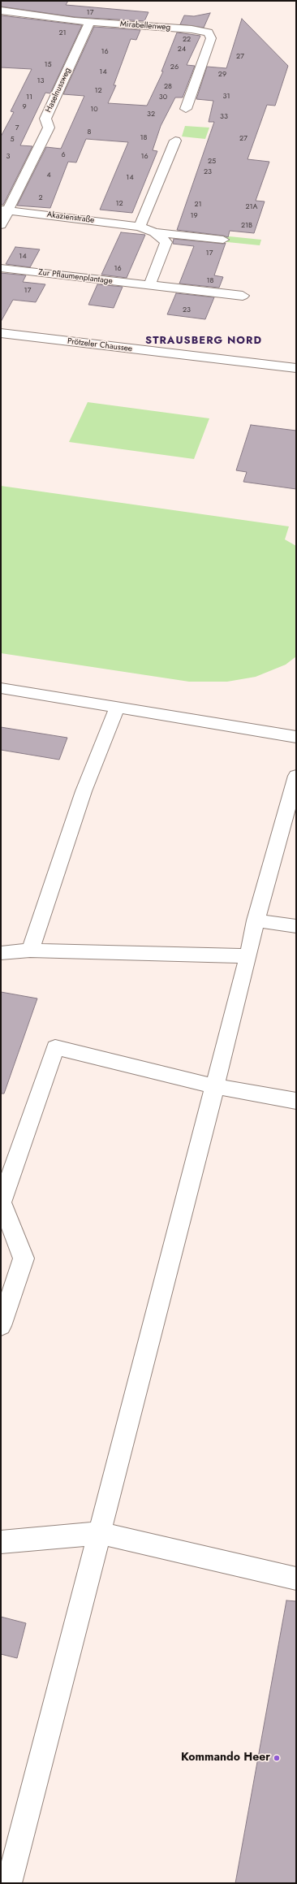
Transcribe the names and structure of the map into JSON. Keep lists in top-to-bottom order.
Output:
{
  "streets": {
    "street": [
      "Mirabellenweg",
      "Haselnussweg",
      "Akazienstraße",
      "Zur Pflaumenplantage",
      "Prötzeler Chaussee"
    ]
  },
  "crossings": [
    ["Mirabellenweg", "Haselnussweg"],
    ["Haselnussweg", "Akazienstraße"]
  ],
  "districts": ["STRAUSBERG NORD"],
  "places": ["Kommando Heer"],
  "house_numbers": [
    "17",
    "21",
    "22",
    "24",
    "16",
    "27",
    "15",
    "26",
    "14",
    "29",
    "13",
    "28",
    "12",
    "31",
    "11",
    "30",
    "9",
    "10",
    "32",
    "33",
    "7",
    "8",
    "18",
    "27",
    "5",
    "6",
    "3",
    "16",
    "25",
    "23",
    "4",
    "14",
    "2",
    "12",
    "21",
    "21A",
    "19",
    "21B",
    "17",
    "14",
    "16",
    "18",
    "17",
    "23"
  ]
}
